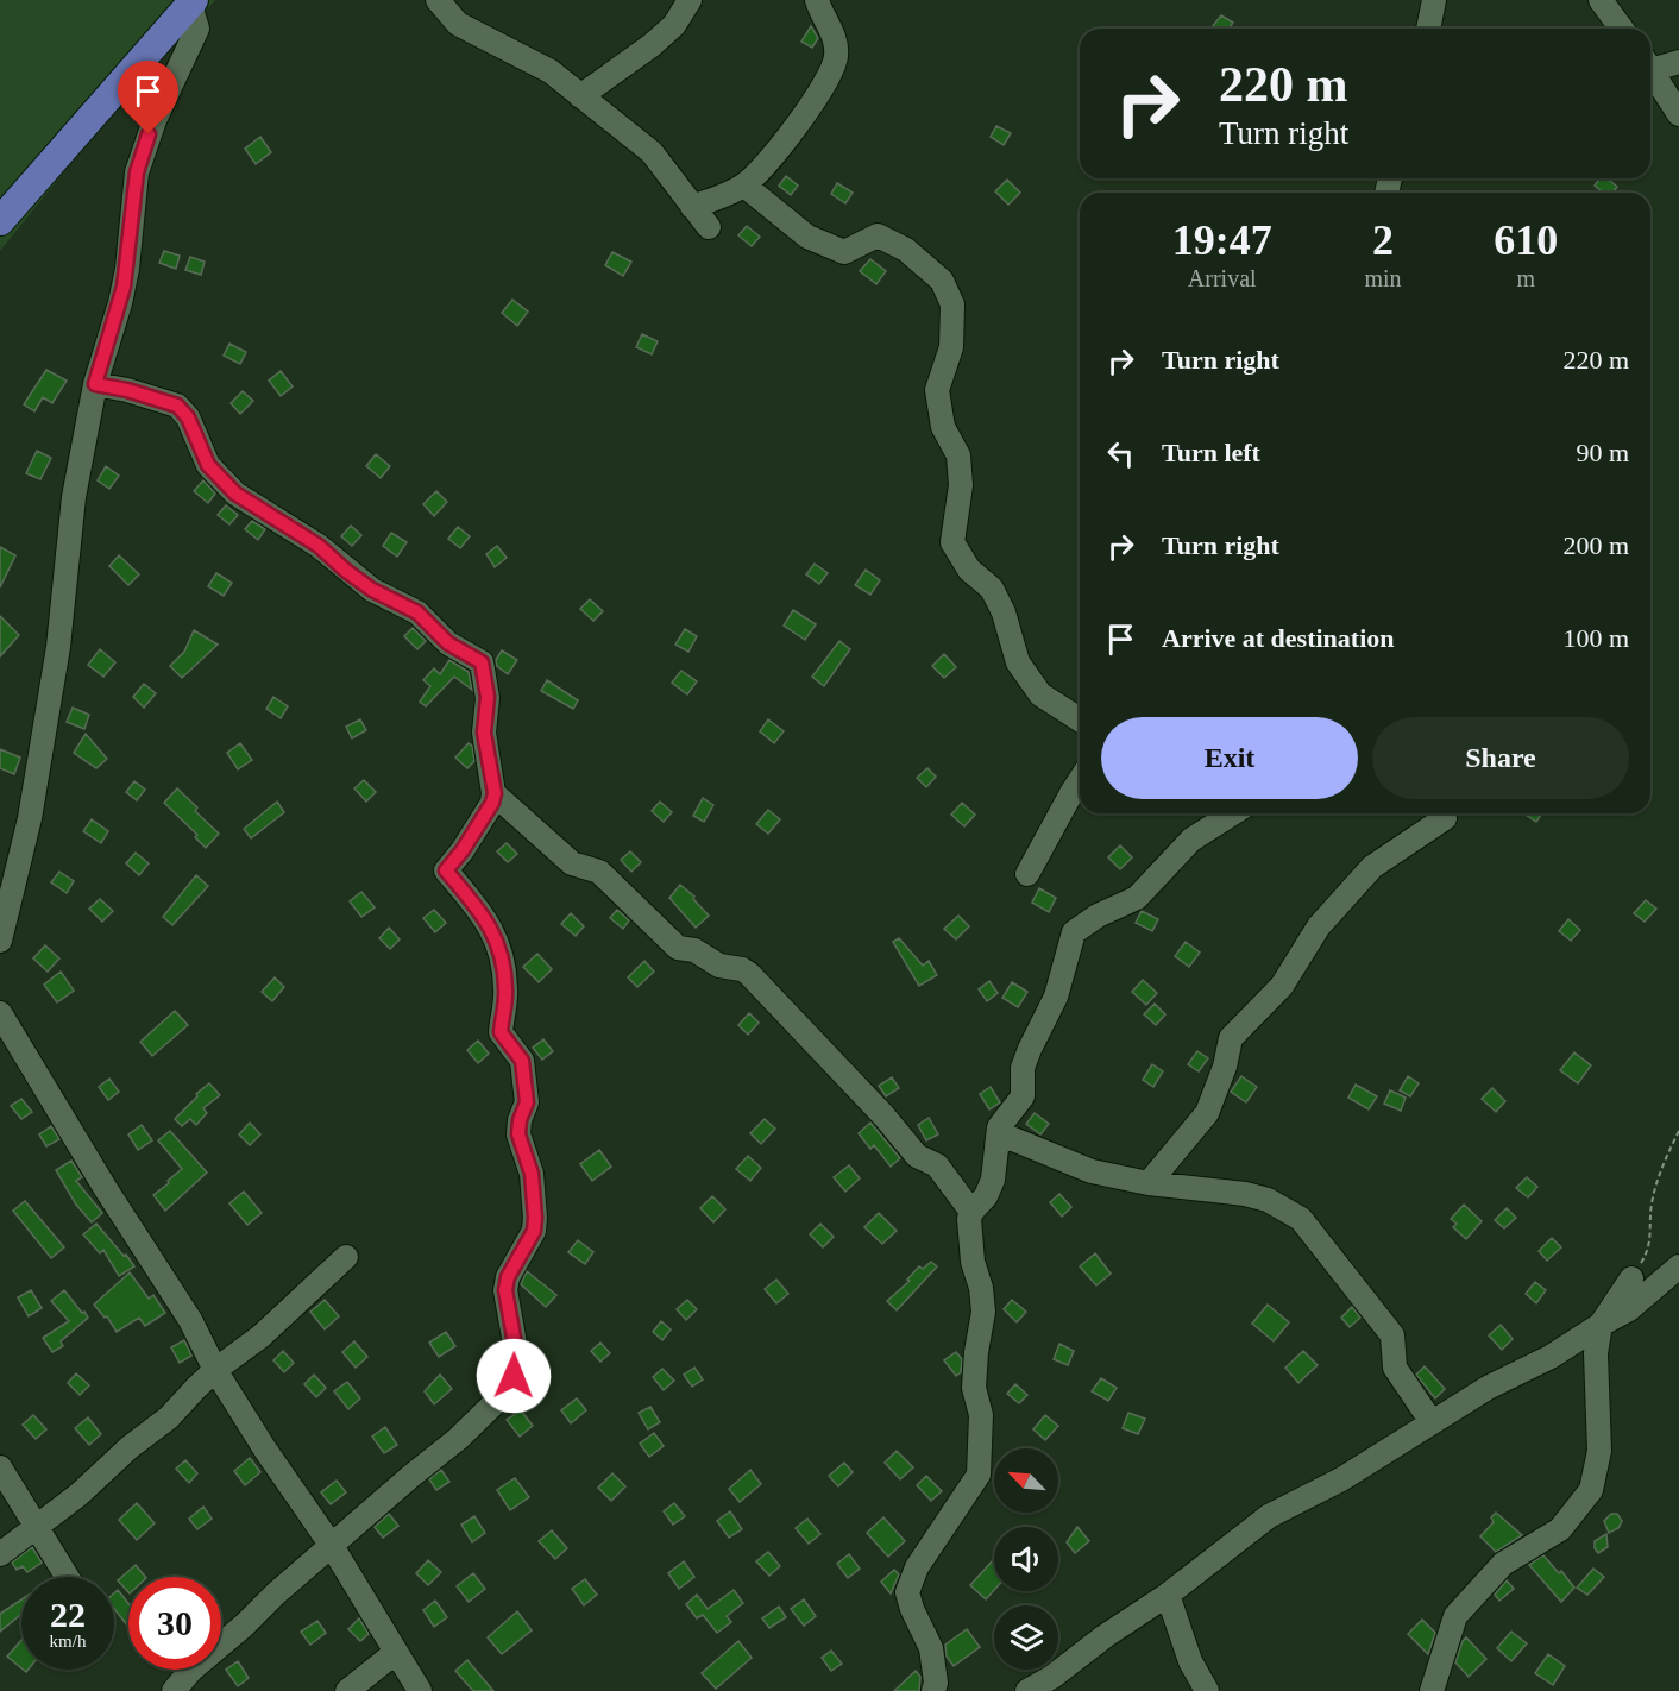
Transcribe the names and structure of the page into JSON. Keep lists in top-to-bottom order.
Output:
{
  "north": "top left",
  "page": {
    "turn": ["220 m", "Turn right"],
    "eta": [
      "19:47",
      "Arrival",
      "2",
      "min",
      "610",
      "m"
    ],
    "list": [
      {
        "name": "Turn right",
        "value": "220 m"
      },
      {
        "name": "Turn left",
        "value": "90 m"
      },
      {
        "name": "Turn right",
        "value": "200 m"
      },
      {
        "name": "Arrive at destination",
        "value": "100 m"
      }
    ],
    "buttons": ["Exit", "Share"],
    "speed": "22 km/h",
    "limit": "30"
  }
}
